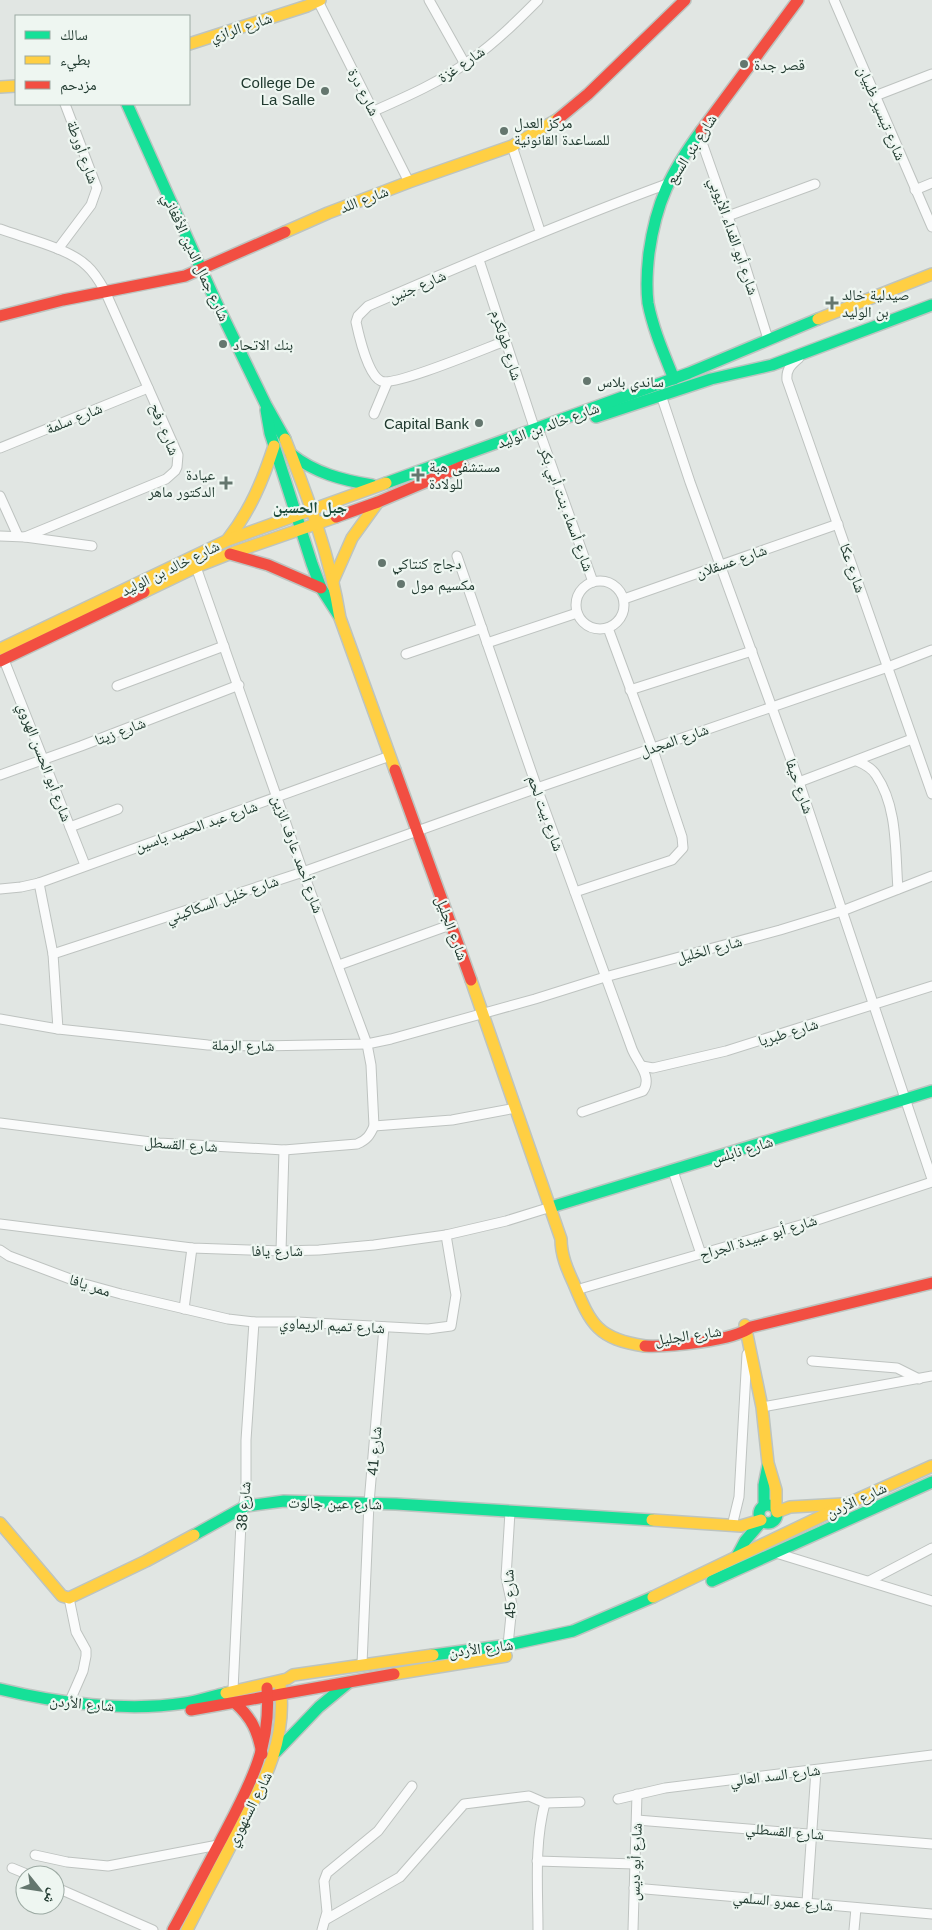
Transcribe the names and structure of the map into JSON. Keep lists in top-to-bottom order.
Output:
{
  "streets": {
    "main road": [
      "شارع الرازي",
      "شارع بئر السبع",
      "شارع اللد",
      "شارع جمال الدين الأفغاني",
      "شارع خالد بن الوليد",
      "شارع الجليل",
      "شارع نابلس",
      "شارع الأردن",
      "شارع عين جالوت",
      "شارع السنهوري"
    ],
    "street": [
      "شارع غزة",
      "شارع درة",
      "شارع تيسير ظبيان",
      "شارع أورطة",
      "شارع أبو الفداء الأيوبي",
      "شارع جنين",
      "شارع طولكرم",
      "شارع سلمة",
      "شارع رفح",
      "شارع أسماء بنت أبي بكر",
      "شارع عسقلان",
      "شارع عكا",
      "شارع زيتا",
      "شارع المجدل",
      "شارع أبو الحسن الهروي",
      "شارع حيفا",
      "شارع بيت لحم",
      "شارع عبد الحميد ياسين",
      "شارع أحمد عارف الزين",
      "شارع خليل السكاكيني",
      "شارع الخليل",
      "شارع طبريا",
      "شارع الرملة",
      "شارع القسطل",
      "شارع أبو عبيدة الجراح",
      "شارع يافا",
      "ممر يافا",
      "شارع تميم الريماوي",
      "شارع 41",
      "شارع 38",
      "شارع 45",
      "شارع السد العالي",
      "شارع القسطلي",
      "شارع أبو ديس",
      "شارع عمرو السلمي"
    ]
  },
  "crossings": [
    ["شارع الرازي", "شارع درة"],
    ["شارع غزة", "شارع درة"],
    ["شارع درة", "شارع اللد"],
    ["شارع بئر السبع", "شارع أبو الفداء الأيوبي"],
    ["شارع بئر السبع", "شارع جنين"],
    ["شارع بئر السبع", "شارع خالد بن الوليد"],
    ["شارع أورطة", "شارع رفح"],
    ["شارع اللد", "شارع جمال الدين الأفغاني"],
    ["شارع اللد", "شارع رفح"],
    ["شارع أبو الفداء الأيوبي", "شارع خالد بن الوليد"],
    ["شارع جمال الدين الأفغاني", "شارع خالد بن الوليد"],
    ["شارع جمال الدين الأفغاني", "شارع الجليل"],
    ["شارع جنين", "شارع طولكرم"],
    ["شارع طولكرم", "شارع خالد بن الوليد"],
    ["شارع طولكرم", "شارع أسماء بنت أبي بكر"],
    ["شارع سلمة", "شارع رفح"],
    ["شارع خالد بن الوليد", "شارع أسماء بنت أبي بكر"],
    ["شارع خالد بن الوليد", "شارع عكا"],
    ["شارع خالد بن الوليد", "شارع أبو الحسن الهروي"],
    ["شارع خالد بن الوليد", "شارع حيفا"],
    ["شارع خالد بن الوليد", "شارع أحمد عارف الزين"],
    ["شارع خالد بن الوليد", "شارع الجليل"],
    ["شارع أسماء بنت أبي بكر", "شارع عسقلان"],
    ["شارع عسقلان", "شارع عكا"],
    ["شارع عسقلان", "شارع حيفا"],
    ["شارع عكا", "شارع المجدل"],
    ["شارع زيتا", "شارع أبو الحسن الهروي"],
    ["شارع زيتا", "شارع أحمد عارف الزين"],
    ["شارع المجدل", "شارع حيفا"],
    ["شارع المجدل", "شارع بيت لحم"],
    ["شارع المجدل", "شارع خليل السكاكيني"],
    ["شارع المجدل", "شارع الجليل"],
    ["شارع أبو الحسن الهروي", "شارع عبد الحميد ياسين"],
    ["شارع حيفا", "شارع الخليل"],
    ["شارع حيفا", "شارع طبريا"],
    ["شارع حيفا", "شارع نابلس"],
    ["شارع حيفا", "شارع أبو عبيدة الجراح"],
    ["شارع بيت لحم", "شارع الخليل"],
    ["شارع بيت لحم", "شارع طبريا"],
    ["شارع عبد الحميد ياسين", "شارع أحمد عارف الزين"],
    ["شارع عبد الحميد ياسين", "شارع الجليل"],
    ["شارع أحمد عارف الزين", "شارع خليل السكاكيني"],
    ["شارع أحمد عارف الزين", "شارع الرملة"],
    ["شارع أحمد عارف الزين", "شارع القسطل"],
    ["شارع خليل السكاكيني", "شارع الجليل"],
    ["شارع الجليل", "شارع الخليل"],
    ["شارع الجليل", "شارع الرملة"],
    ["شارع الجليل", "شارع نابلس"],
    ["شارع الجليل", "شارع أبو عبيدة الجراح"],
    ["شارع الجليل", "شارع يافا"],
    ["شارع الخليل", "شارع الرملة"],
    ["شارع نابلس", "شارع يافا"],
    ["شارع يافا", "شارع تميم الريماوي"],
    ["ممر يافا", "شارع تميم الريماوي"],
    ["شارع تميم الريماوي", "شارع 41"],
    ["شارع تميم الريماوي", "شارع 38"],
    ["شارع 41", "شارع الأردن"],
    ["شارع 41", "شارع عين جالوت"],
    ["شارع الأردن", "شارع 38"],
    ["شارع الأردن", "شارع 45"],
    ["شارع الأردن", "شارع السنهوري"],
    ["شارع عين جالوت", "شارع 38"],
    ["شارع عين جالوت", "شارع 45"],
    ["شارع السد العالي", "شارع أبو ديس"],
    ["شارع القسطلي", "شارع أبو ديس"],
    ["شارع أبو ديس", "شارع عمرو السلمي"]
  ],
  "districts": ["جبل الحسين"],
  "places": {
    "other": [
      "قصر جدة",
      "College De La Salle",
      "مركز العدل للمساعدة القانونية",
      "بنك الاتحاد",
      "ساندي بلاس",
      "Capital Bank",
      "دجاج كنتاكي",
      "مكسيم مول"
    ],
    "health": ["صيدلية خالد بن الوليد", "مستشفى هبة للولادة", "عيادة الدكتور ماهر"]
  },
  "legend": ["سالك", "بطيء", "مزدحم"],
  "north": "bottom right"
}
